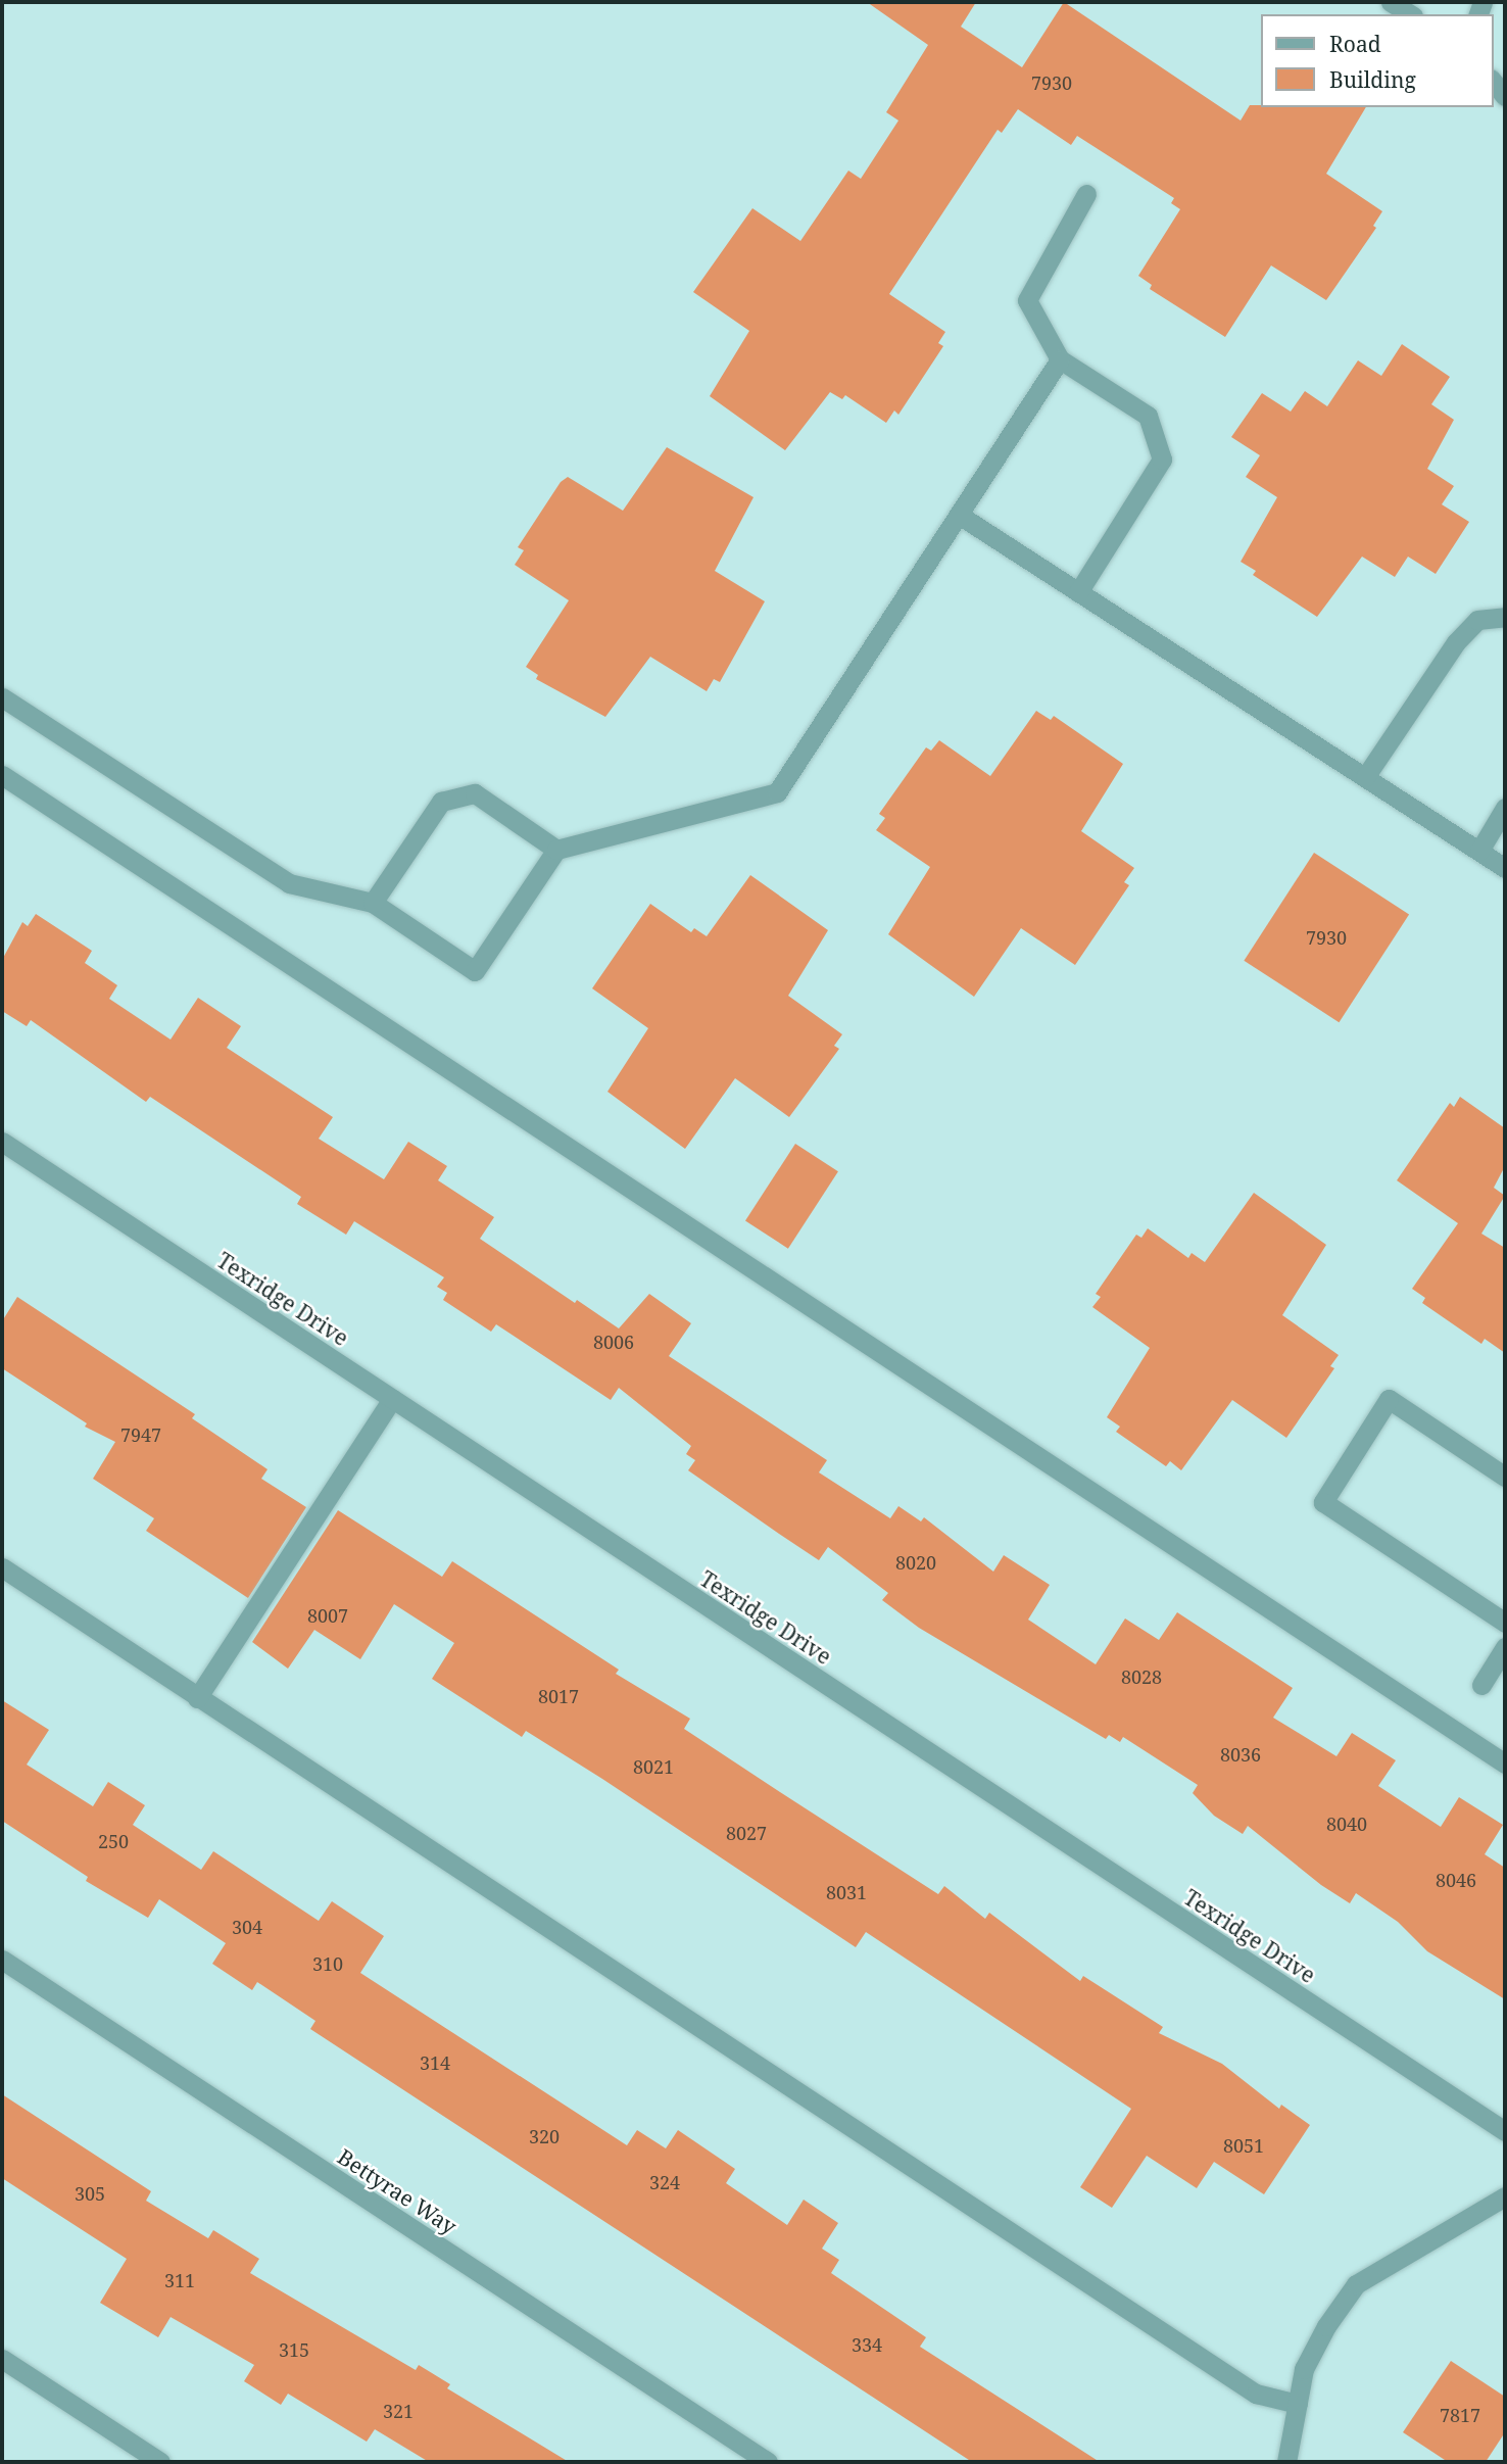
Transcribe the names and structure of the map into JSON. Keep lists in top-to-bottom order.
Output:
{
  "streets": {
    "street": ["Texridge Drive", "Bettyrae Way"]
  },
  "house_numbers": [
    "7930",
    "7930",
    "8006",
    "7947",
    "8020",
    "8007",
    "8028",
    "8017",
    "8036",
    "8021",
    "8040",
    "8027",
    "250",
    "8046",
    "8031",
    "304",
    "310",
    "314",
    "320",
    "8051",
    "324",
    "305",
    "311",
    "334",
    "315",
    "321",
    "7817"
  ],
  "legend": ["Road", "Building"]
}
